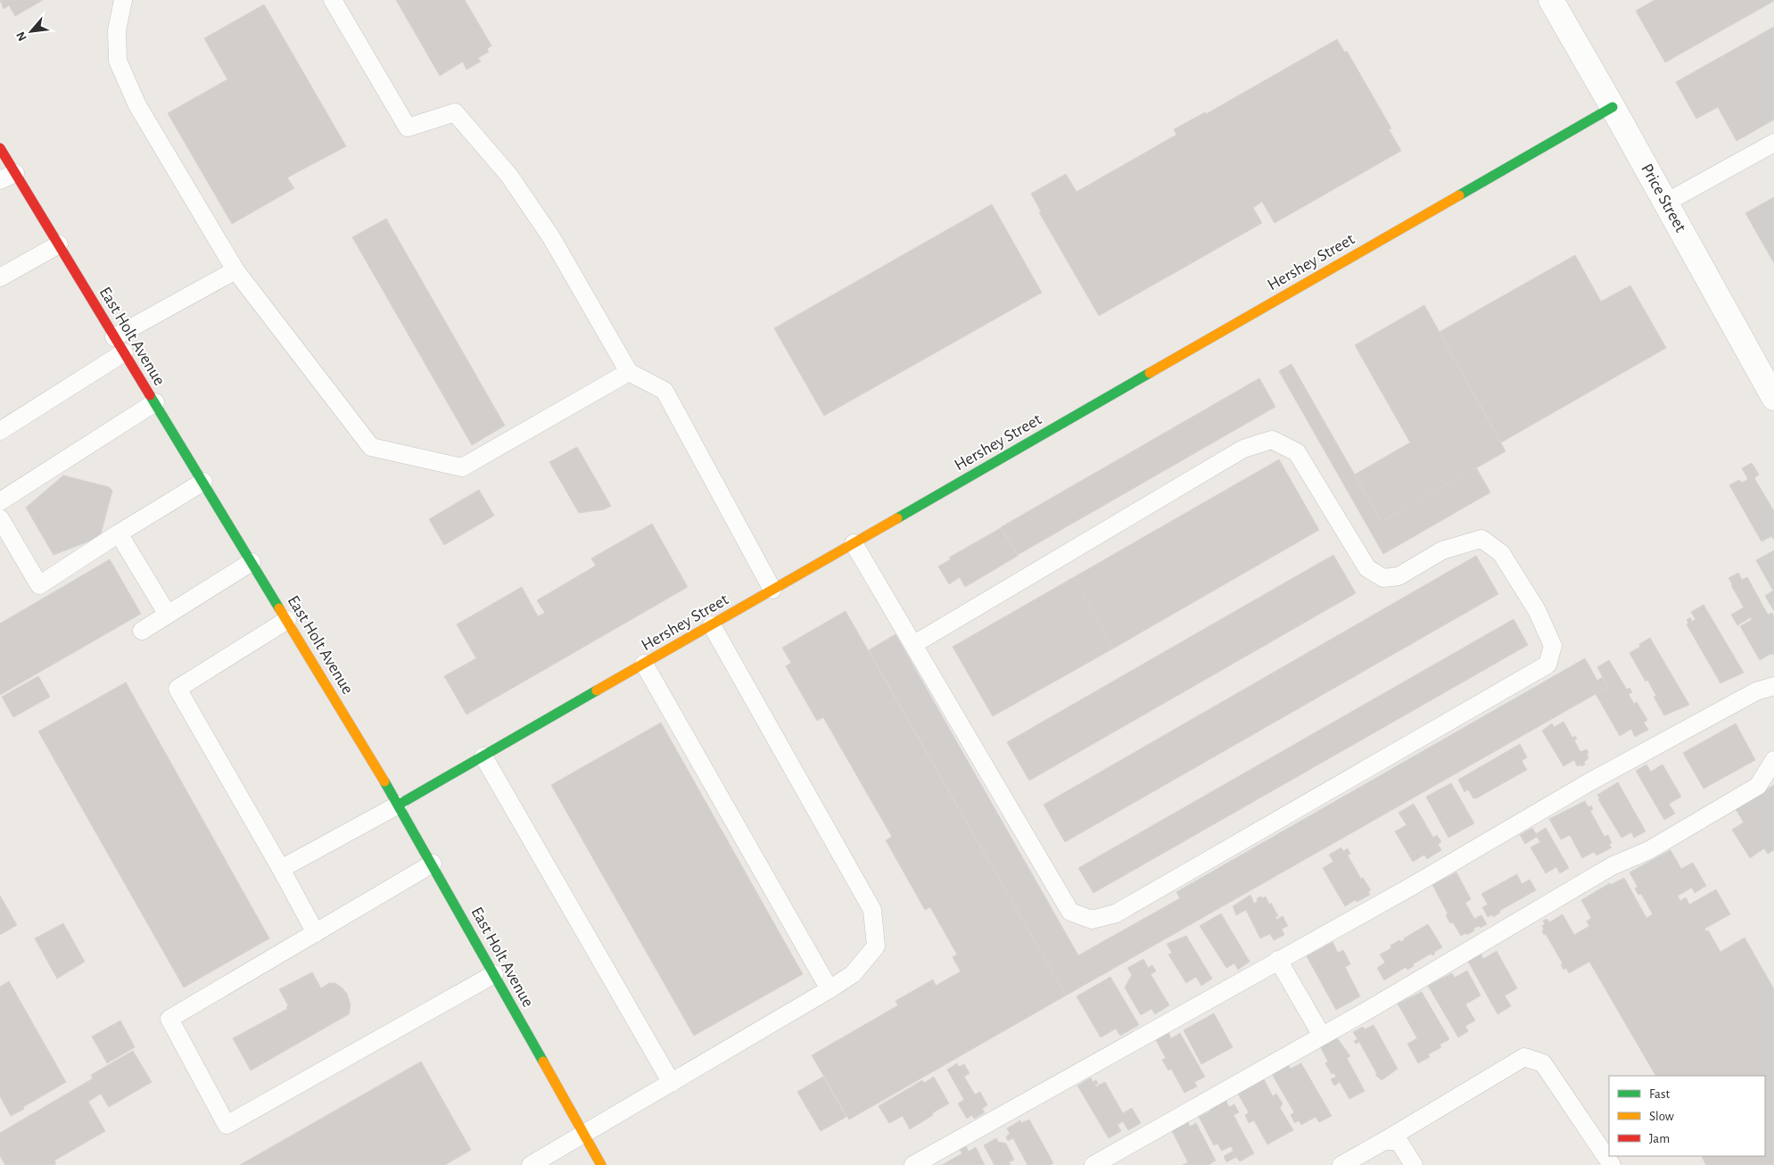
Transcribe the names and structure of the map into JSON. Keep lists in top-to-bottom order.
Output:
{
  "streets": {
    "street": ["Price Street", "Hershey Street", "East Holt Avenue"]
  },
  "crossings": [
    ["Price Street", "Hershey Street"],
    ["Hershey Street", "East Holt Avenue"]
  ],
  "legend": ["Fast", "Slow", "Jam"],
  "north": "bottom left"
}
